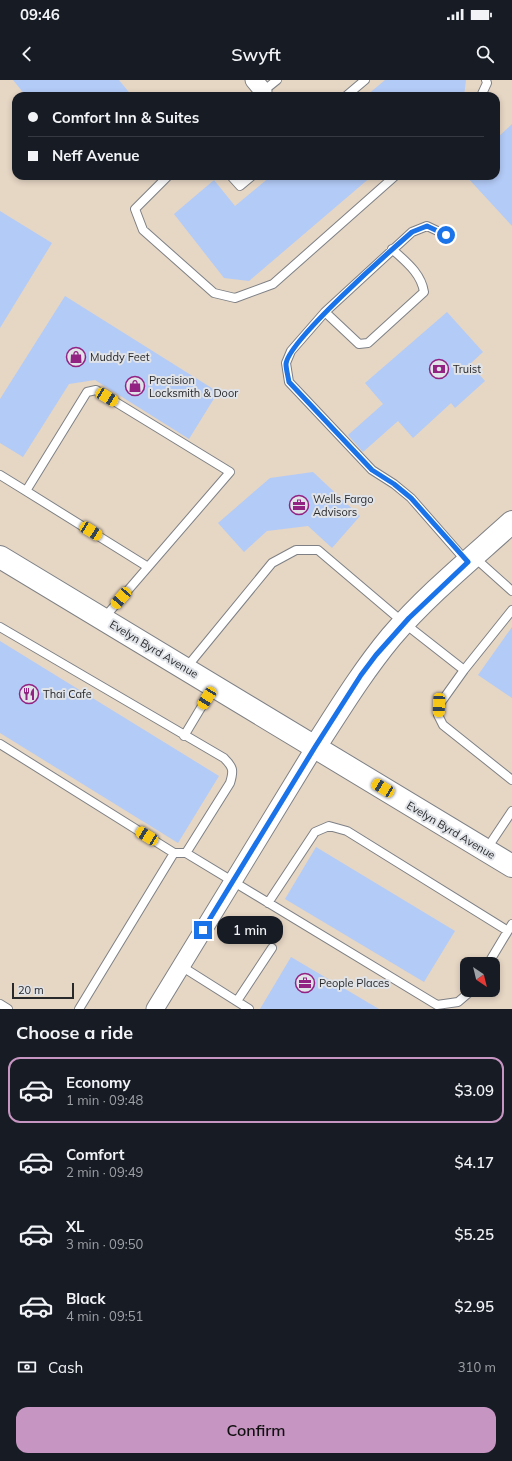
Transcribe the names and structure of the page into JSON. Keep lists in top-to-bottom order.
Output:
{
  "streets": {
    "street": ["Evelyn Byrd Avenue"]
  },
  "places": {
    "shop": ["Muddy Feet", "Precision Locksmith & Door"],
    "bank": ["Truist"],
    "office": ["Wells Fargo Advisors", "People Places"],
    "restaurant": ["Thai Cafe"]
  },
  "scale_bar": "20 m",
  "north": "bottom right",
  "page": {
    "status": "09:46",
    "header": "Swyft",
    "banner": ["Comfort Inn & Suites", "Neff Avenue"],
    "bubble": "1 min",
    "scale": "20 m",
    "heading": "Choose a ride",
    "list": [
      {
        "name": "Economy",
        "note": "1 min · 09:48",
        "value": "$3.09"
      },
      {
        "name": "Comfort",
        "note": "2 min · 09:49",
        "value": "$4.17"
      },
      {
        "name": "XL",
        "note": "3 min · 09:50",
        "value": "$5.25"
      },
      {
        "name": "Black",
        "note": "4 min · 09:51",
        "value": "$2.95"
      }
    ],
    "pay": ["Cash", "310 m"],
    "buttons": "Confirm"
  }
}
